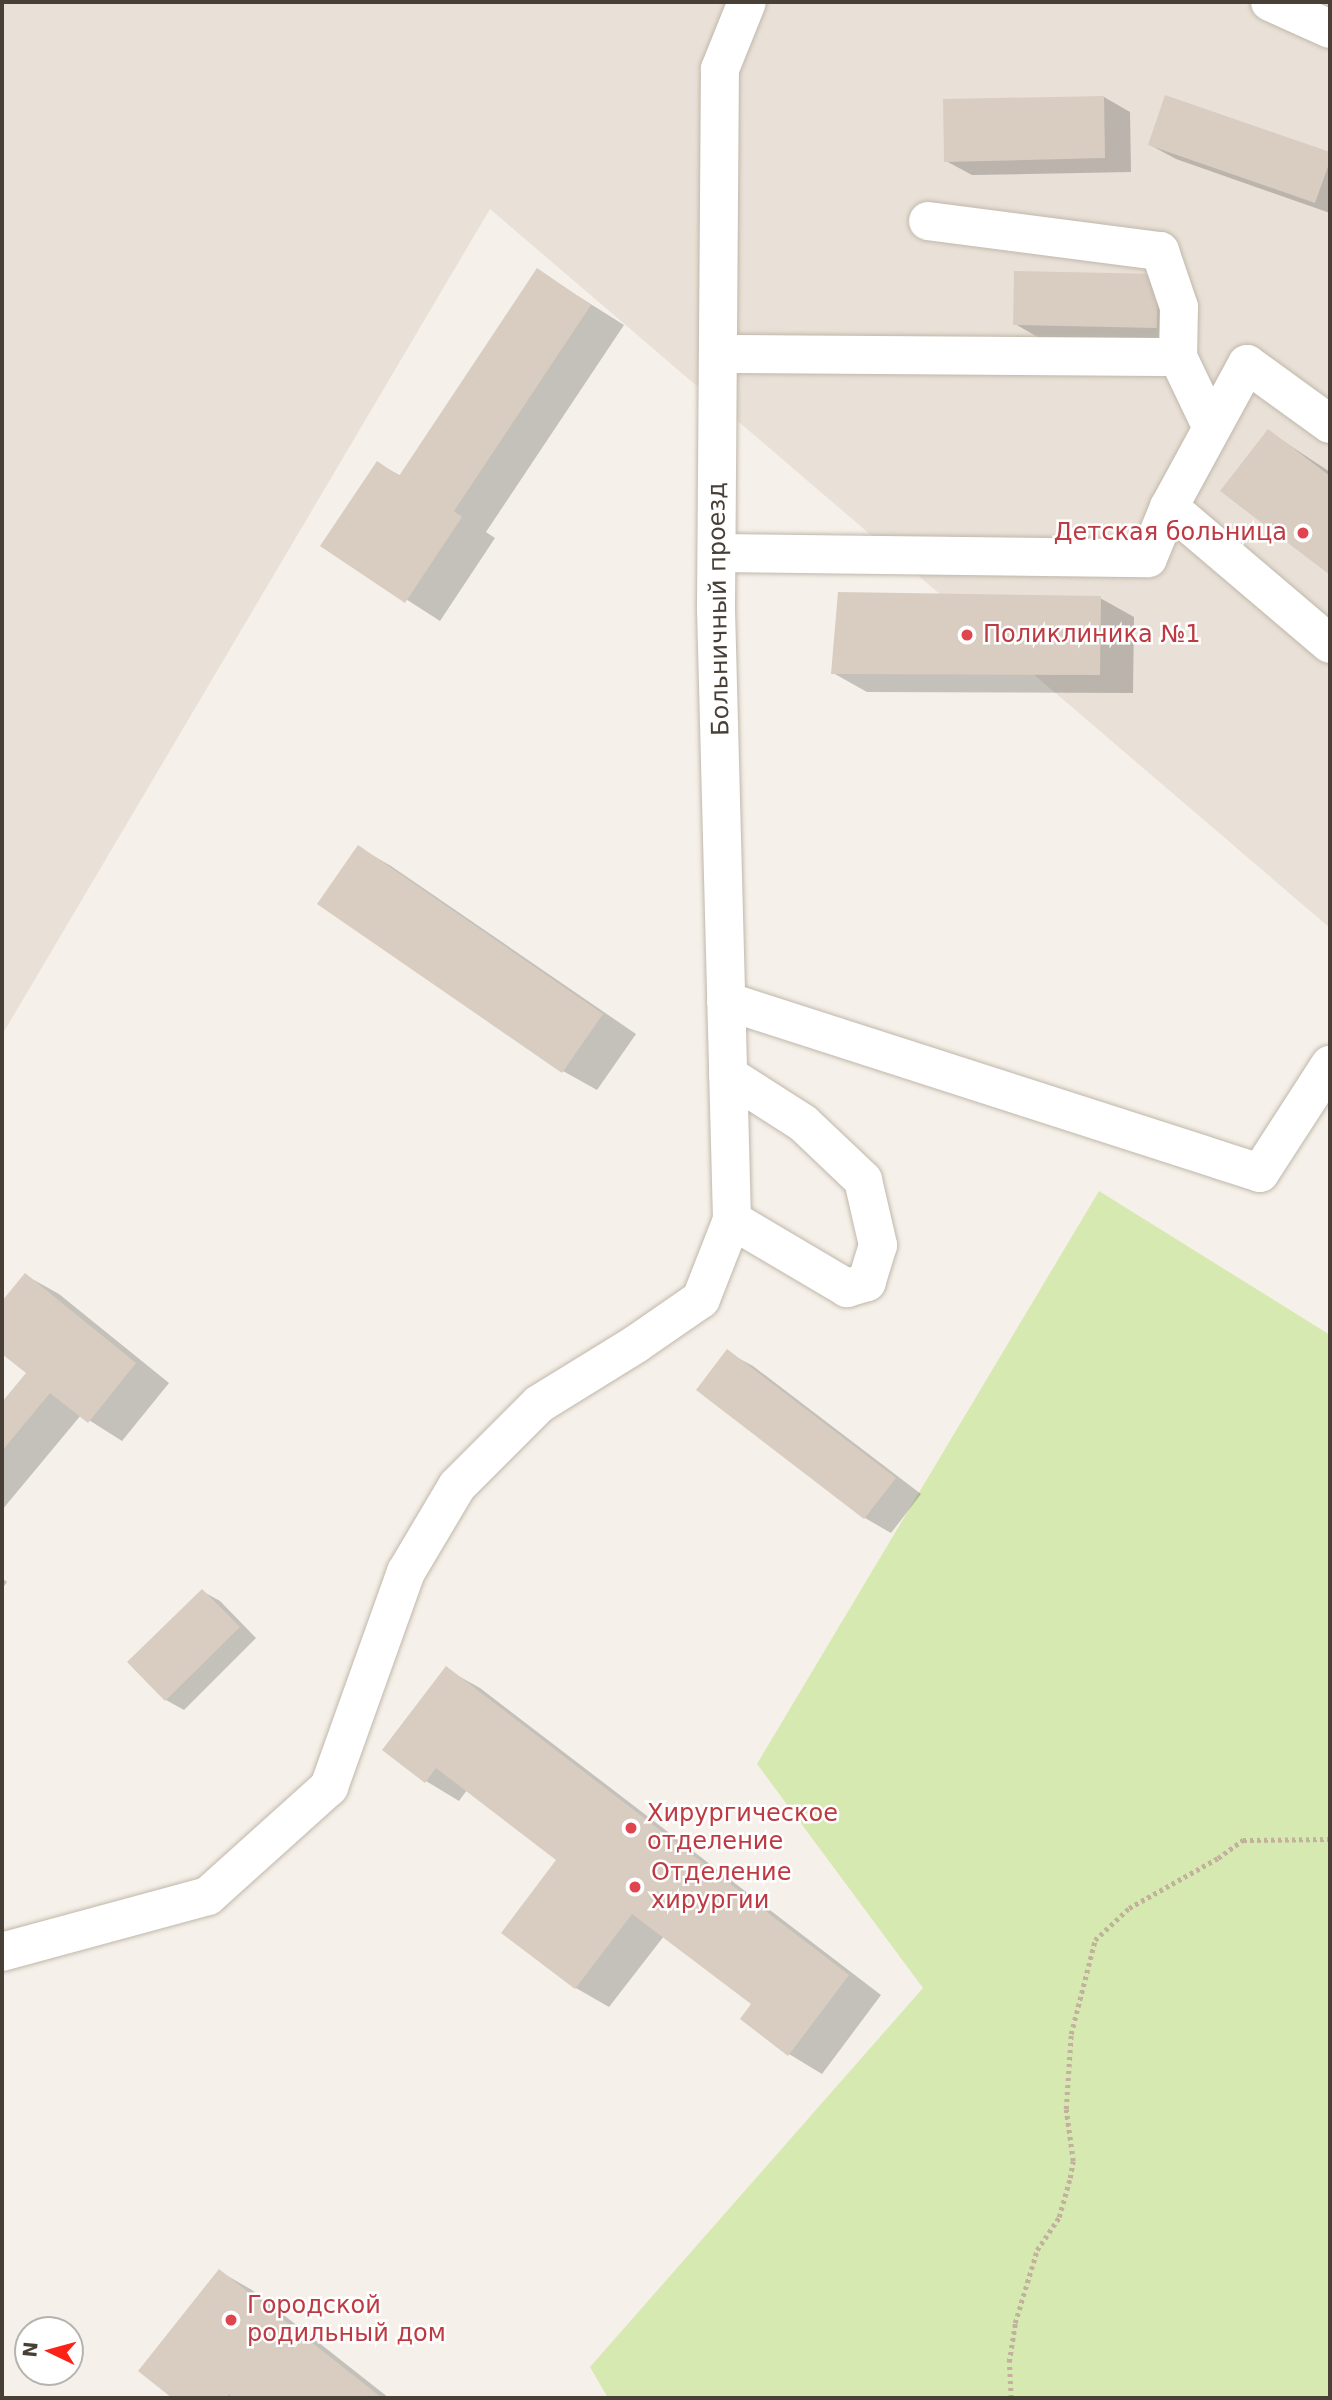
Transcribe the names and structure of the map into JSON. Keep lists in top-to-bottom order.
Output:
{
  "streets": {
    "street": ["Больничный проезд"]
  },
  "places": [
    "Детская больница",
    "Поликлиника №1",
    "Хирургическое отделение",
    "Отделение хирургии",
    "Городской родильный дом"
  ],
  "north": "left"
}
